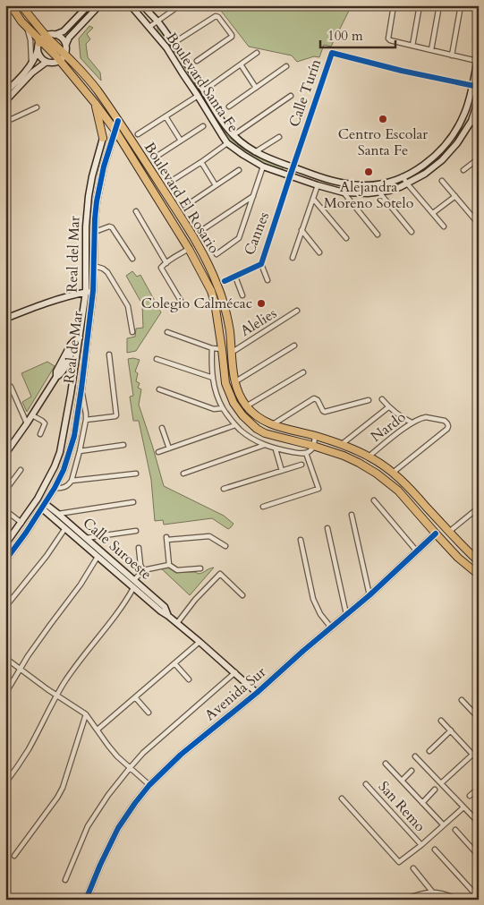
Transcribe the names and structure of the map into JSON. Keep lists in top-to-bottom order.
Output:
{
  "streets": {
    "main road": ["Boulevard El Rosario"],
    "street": [
      "Boulevard Santa Fe",
      "Calle Turín",
      "Cannes",
      "Real del Mar",
      "Alelies",
      "Real de Mar",
      "Nardo",
      "Calle Suroeste",
      "Avenida Sur",
      "San Remo"
    ]
  },
  "crossings": [
    ["Boulevard Santa Fe", "Calle Turín"],
    ["Boulevard Santa Fe", "Cannes"],
    ["Calle Turín", "Cannes"],
    ["Boulevard El Rosario", "Alelies"],
    ["Boulevard El Rosario", "Real de Mar"],
    ["Boulevard El Rosario", "Nardo"],
    ["Boulevard El Rosario", "Avenida Sur"],
    ["Real de Mar", "Calle Suroeste"],
    ["Calle Suroeste", "Avenida Sur"]
  ],
  "places": ["Centro Escolar Santa Fe", "Alejandra Moreno Sotelo", "Colegio Calmécac"],
  "scale_bar": "100 m"
}
